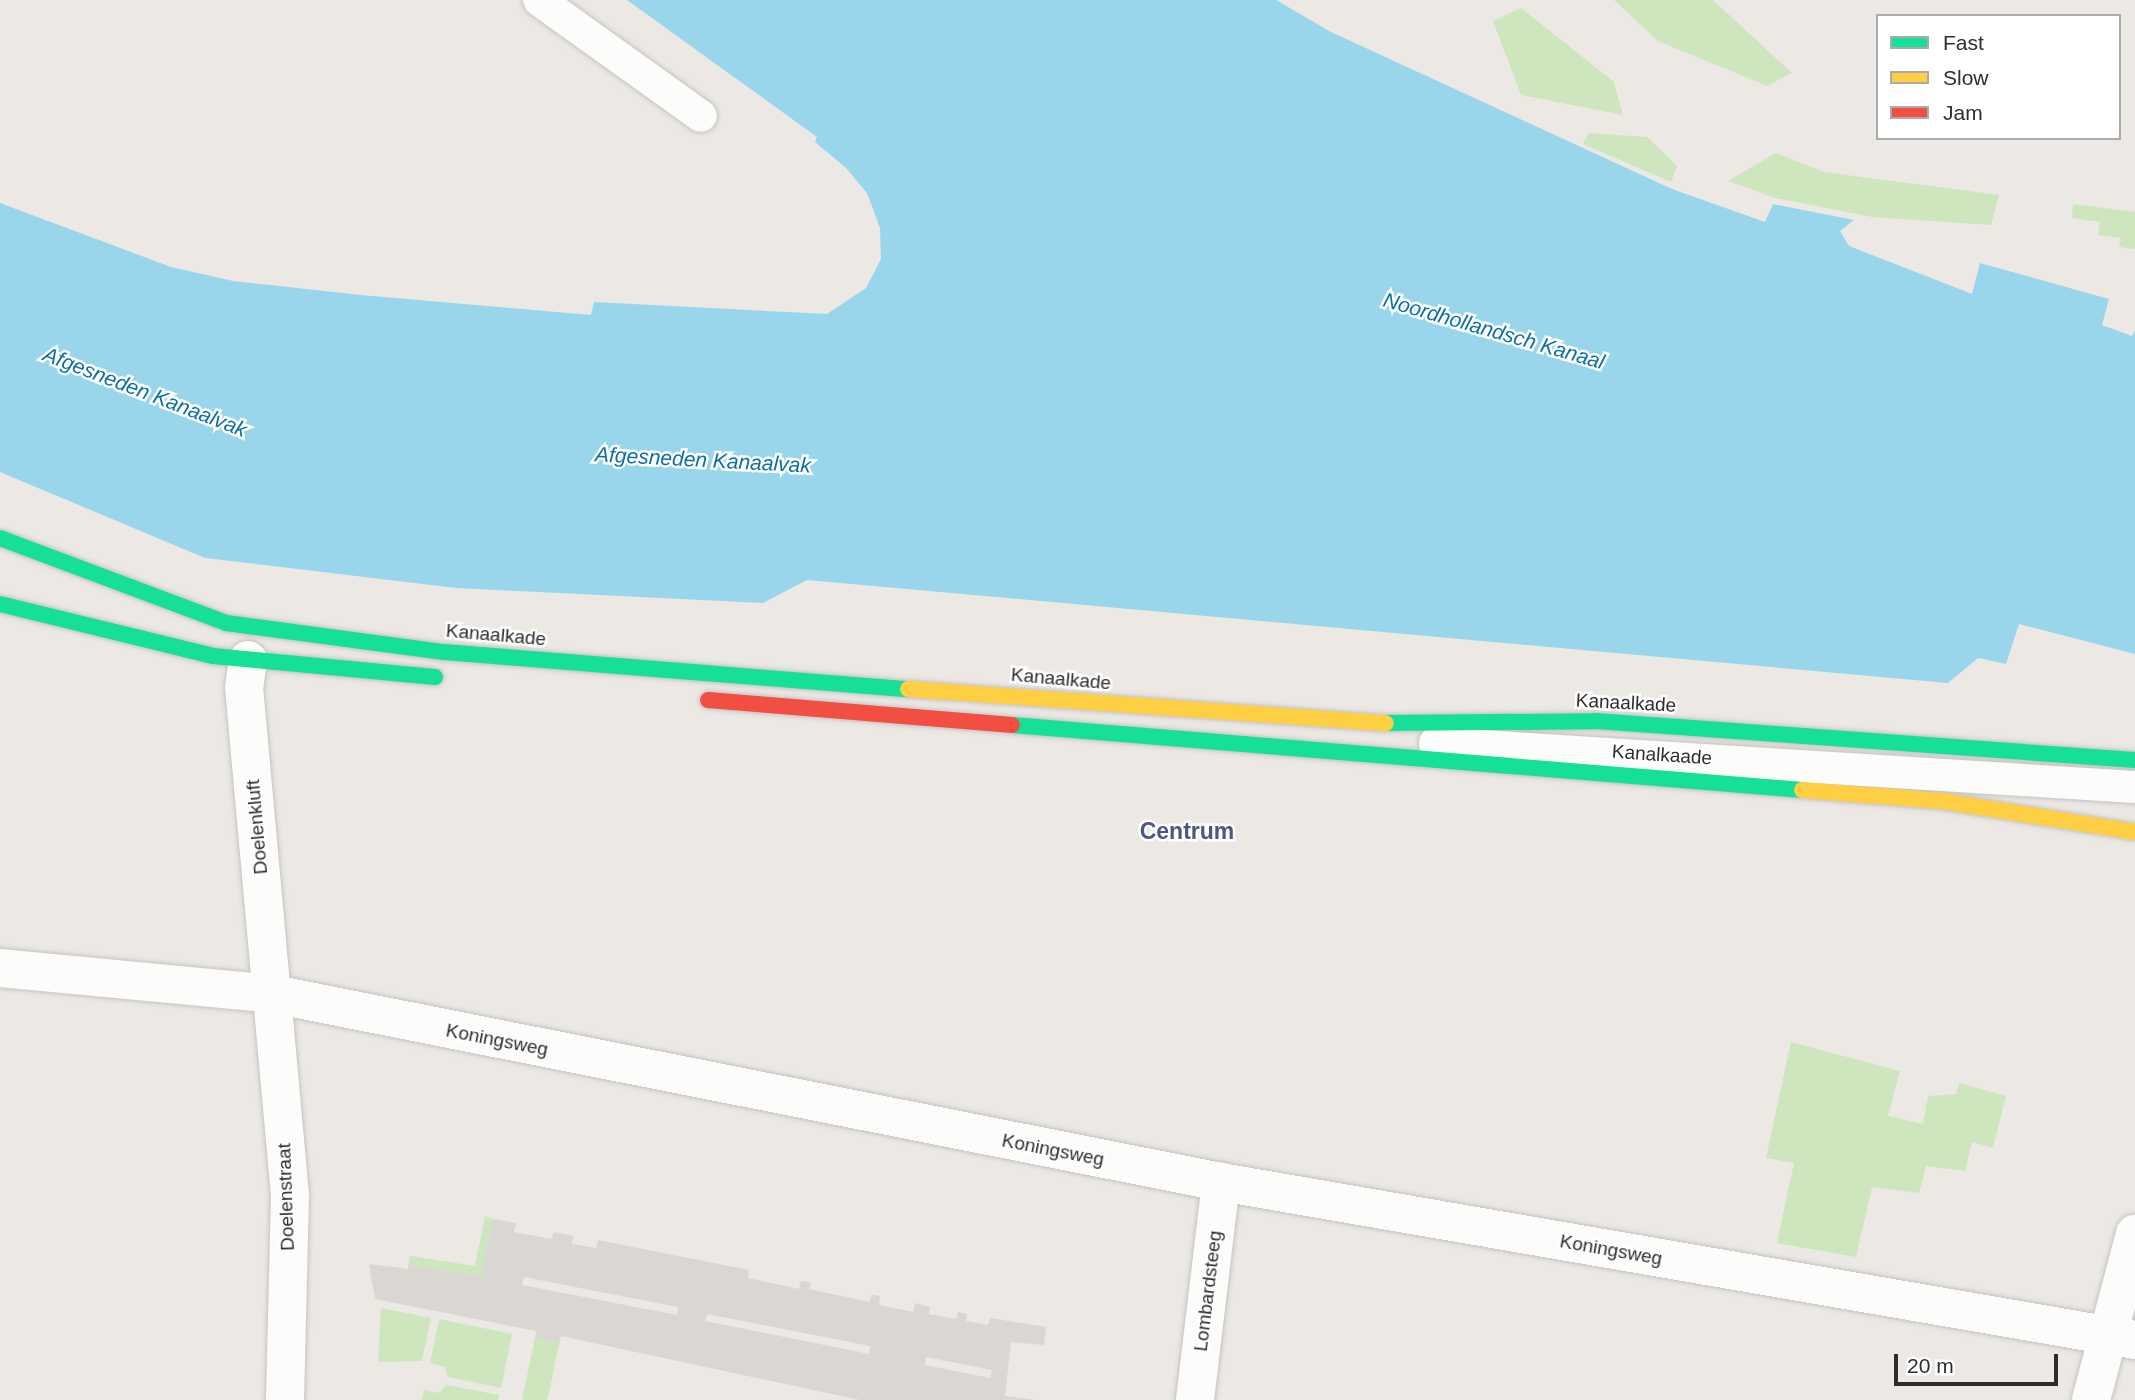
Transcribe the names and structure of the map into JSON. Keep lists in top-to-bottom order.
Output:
{
  "streets": {
    "street": [
      "Kanaalkade",
      "Doelenkluft",
      "Koningsweg",
      "Doelenstraat",
      "Lombardsteeg"
    ],
    "lane": ["Kanalkaade"]
  },
  "crossings": [
    ["Doelenkluft", "Koningsweg"],
    ["Doelenkluft", "Doelenstraat"],
    ["Koningsweg", "Doelenstraat"],
    ["Koningsweg", "Lombardsteeg"]
  ],
  "districts": ["Centrum"],
  "water": ["Noordhollandsch Kanaal", "Afgesneden Kanaalvak"],
  "legend": ["Fast", "Slow", "Jam"],
  "scale_bar": "20 m"
}
